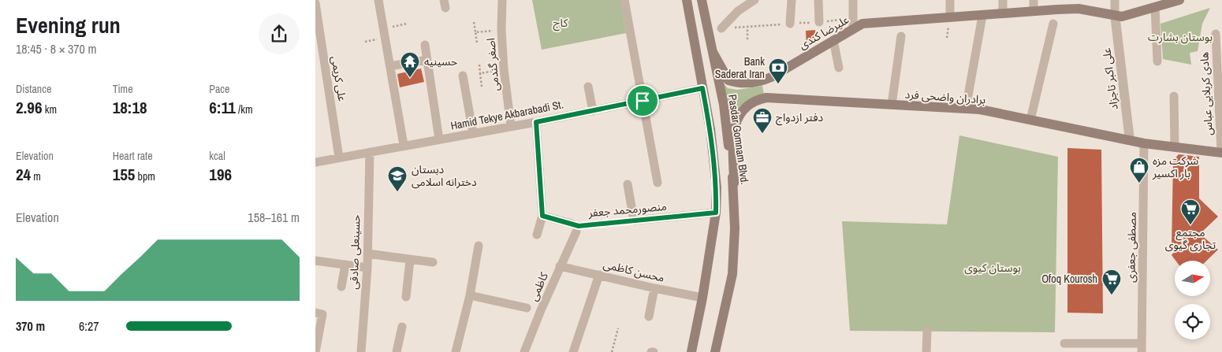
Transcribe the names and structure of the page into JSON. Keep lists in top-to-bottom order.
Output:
{
  "streets": {
    "main road": ["علیرضا کندی", "برادران واضحی فرد", "Pasdar Gomnam Blvd."],
    "street": [
      "اصغر گندمی",
      "علی کریمی",
      "علی اکبر تاجزاد",
      "هادی کربلایی عباس",
      "Hamid Tekye Akbarabadi St.",
      "منصورمحمد جعفر",
      "مصطفی جعفری",
      "حسینعلی صادقی",
      "محسن کاظمی",
      "کاظمی"
    ]
  },
  "crossings": [
    ["علیرضا کندی", "علی اکبر تاجزاد"],
    ["علیرضا کندی", "Pasdar Gomnam Blvd."],
    ["اصغر گندمی", "Hamid Tekye Akbarabadi St."],
    ["علی کریمی", "Hamid Tekye Akbarabadi St."],
    ["علی اکبر تاجزاد", "برادران واضحی فرد"],
    ["هادی کربلایی عباس", "برادران واضحی فرد"],
    ["برادران واضحی فرد", "Pasdar Gomnam Blvd."],
    ["برادران واضحی فرد", "مصطفی جعفری"],
    ["Hamid Tekye Akbarabadi St.", "حسینعلی صادقی"],
    ["منصورمحمد جعفر", "کاظمی"],
    ["محسن کاظمی", "کاظمی"]
  ],
  "parks": ["کاج", "بوستان بشارت", "بوستان کیوی"],
  "places": {
    "temple": ["حسینیه"],
    "bank": ["Bank Saderat Iran"],
    "office": ["دفتر ازدواج"],
    "shop": ["شرکت مزه بار اکسیر"],
    "school or university": ["دبستان دخترانه اسلامی"],
    "supermarket": ["مجتمع تجاری گیوی", "Ofoq Kourosh"]
  },
  "north": "right",
  "page": {
    "heading": ["Evening run", "18:45 · 8 × 370 m"],
    "stats": [
      ["Distance", "2.96 km"],
      ["Time", "18:18"],
      ["Pace", "6:11 /km"],
      ["Elevation", "24 m"],
      ["Heart rate", "155 bpm"],
      ["kcal", "196"]
    ],
    "chart": ["Elevation", "158–161 m"],
    "list": [
      {
        "name": "370 m",
        "note": "6:27"
      }
    ]
  }
}
